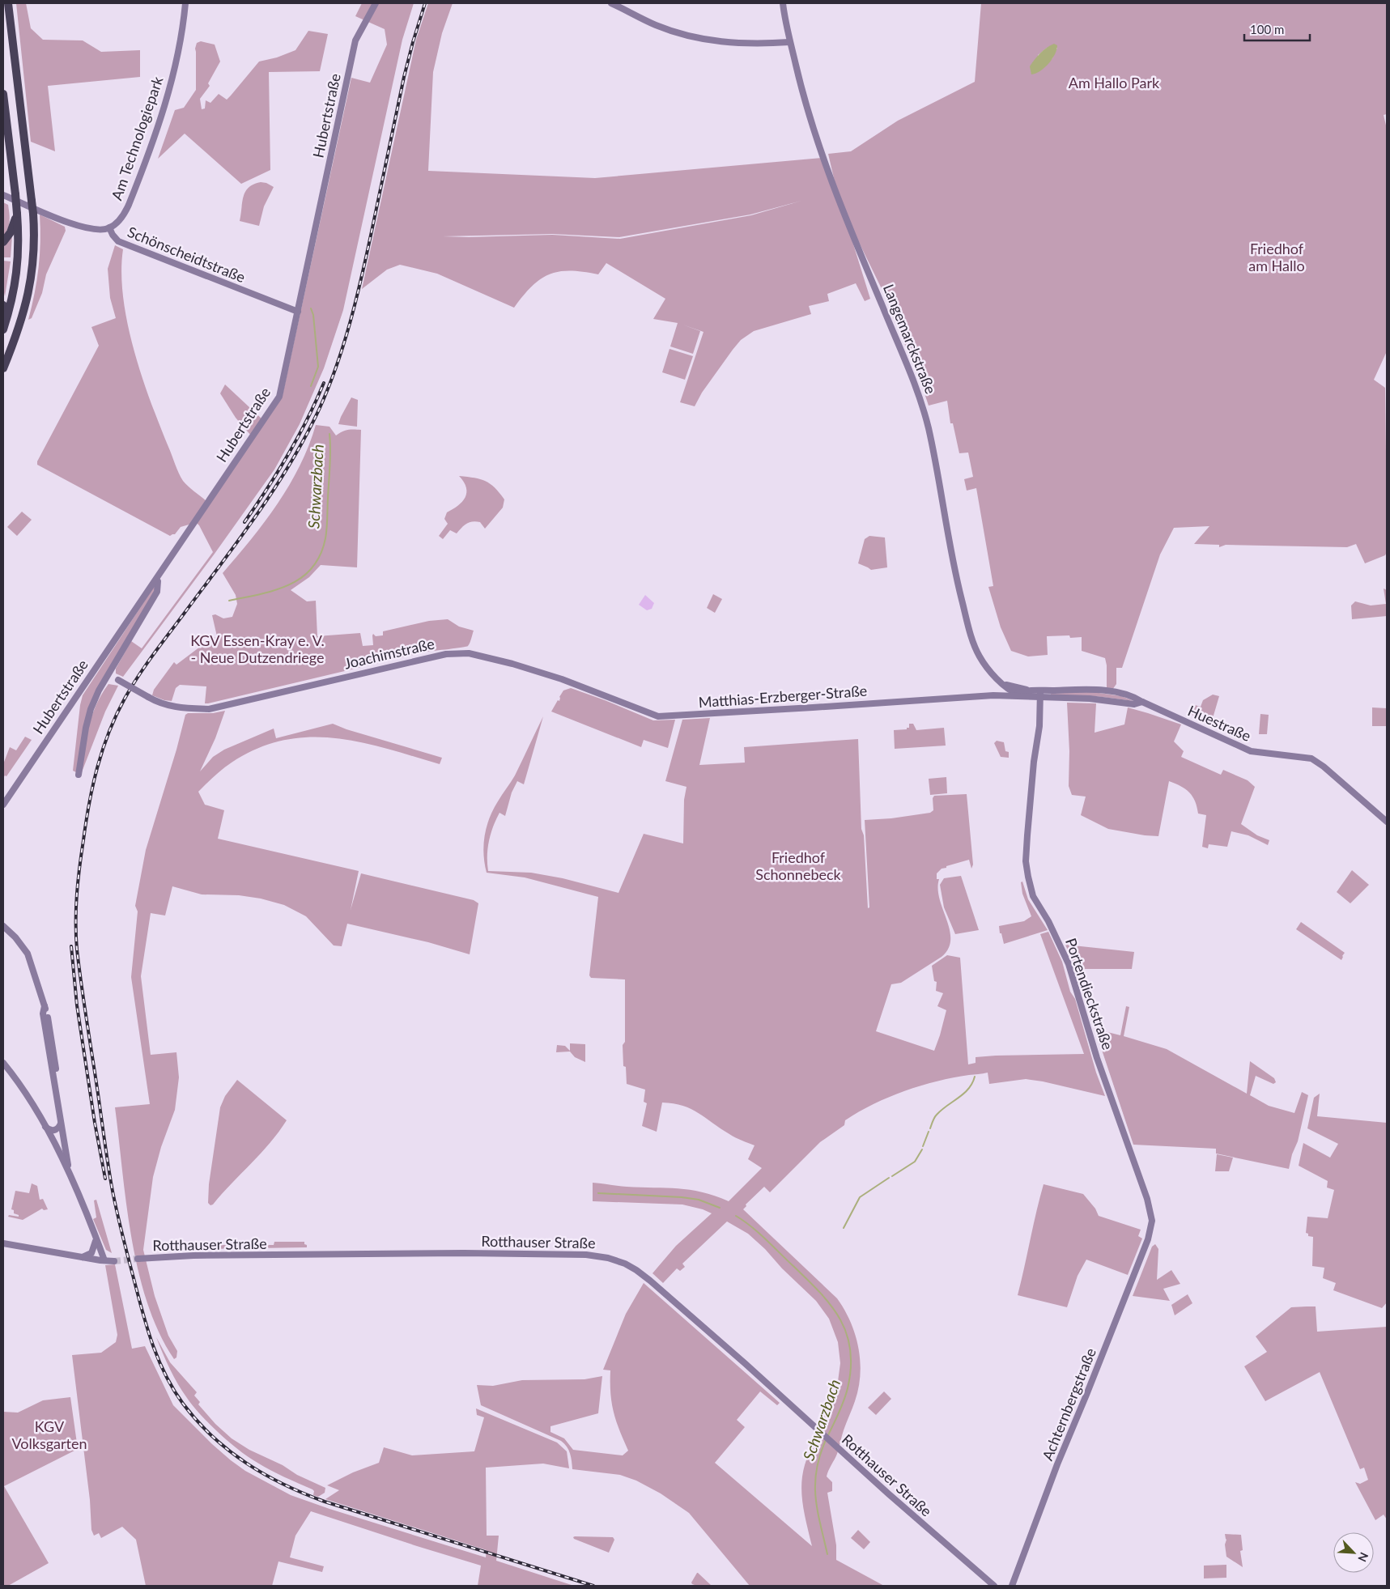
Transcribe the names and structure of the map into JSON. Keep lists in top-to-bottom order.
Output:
{
  "streets": {
    "street": [
      "Hubertstraße",
      "Am Technologiepark",
      "Schönscheidtstraße",
      "Langemarckstraße",
      "Joachimstraße",
      "Matthias-Erzberger-Straße",
      "Huestraße",
      "Portendieckstraße",
      "Rotthauser Straße",
      "Achternbergstraße"
    ]
  },
  "crossings": [
    ["Hubertstraße", "Schönscheidtstraße"],
    ["Am Technologiepark", "Schönscheidtstraße"],
    ["Langemarckstraße", "Matthias-Erzberger-Straße"],
    ["Joachimstraße", "Matthias-Erzberger-Straße"],
    ["Matthias-Erzberger-Straße", "Huestraße"],
    ["Matthias-Erzberger-Straße", "Portendieckstraße"],
    ["Huestraße", "Portendieckstraße"],
    ["Portendieckstraße", "Achternbergstraße"]
  ],
  "water": ["Schwarzbach"],
  "parks": [
    "Am Hallo Park",
    "Friedhof am Hallo",
    "KGV Essen-Kray e. V. - Neue Dutzendriege",
    "Friedhof Schonnebeck",
    "KGV Volksgarten"
  ],
  "scale_bar": "100 m",
  "north": "bottom right"
}
